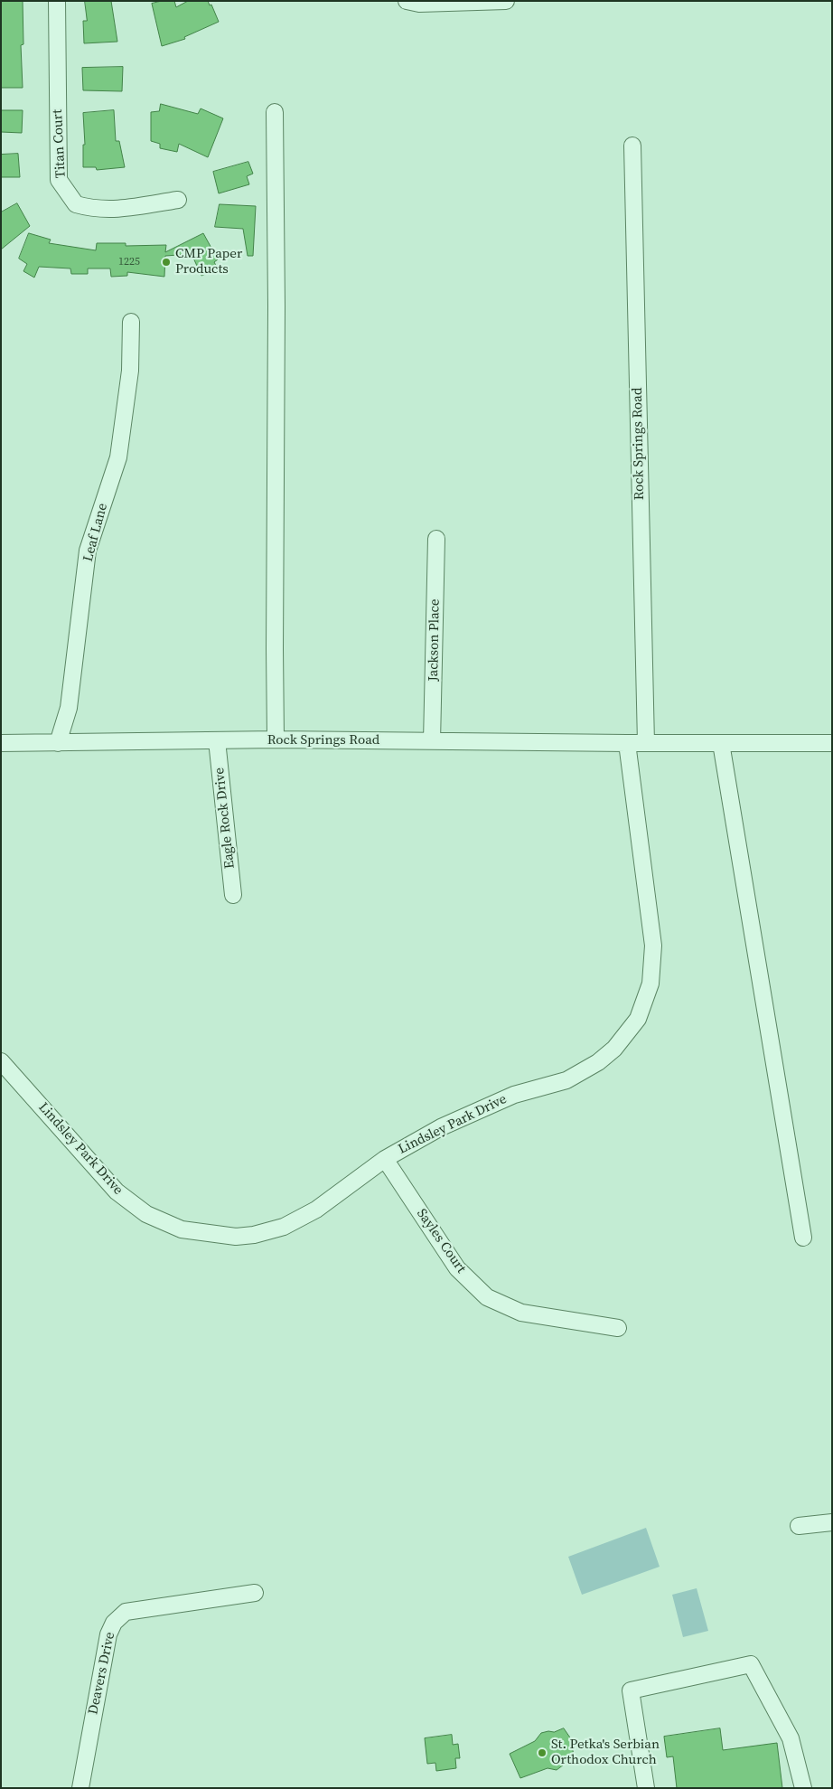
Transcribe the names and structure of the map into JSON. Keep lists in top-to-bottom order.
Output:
{
  "streets": {
    "street": [
      "Titan Court",
      "Rock Springs Road",
      "Leaf Lane",
      "Jackson Place",
      "Eagle Rock Drive",
      "Lindsley Park Drive",
      "Sayles Court",
      "Deavers Drive"
    ]
  },
  "crossings": [
    ["Rock Springs Road", "Leaf Lane"],
    ["Rock Springs Road", "Jackson Place"],
    ["Rock Springs Road", "Eagle Rock Drive"],
    ["Rock Springs Road", "Lindsley Park Drive"],
    ["Lindsley Park Drive", "Sayles Court"]
  ],
  "places": ["CMP Paper Products", "St. Petka's Serbian Orthodox Church"],
  "house_numbers": ["1225"]
}
